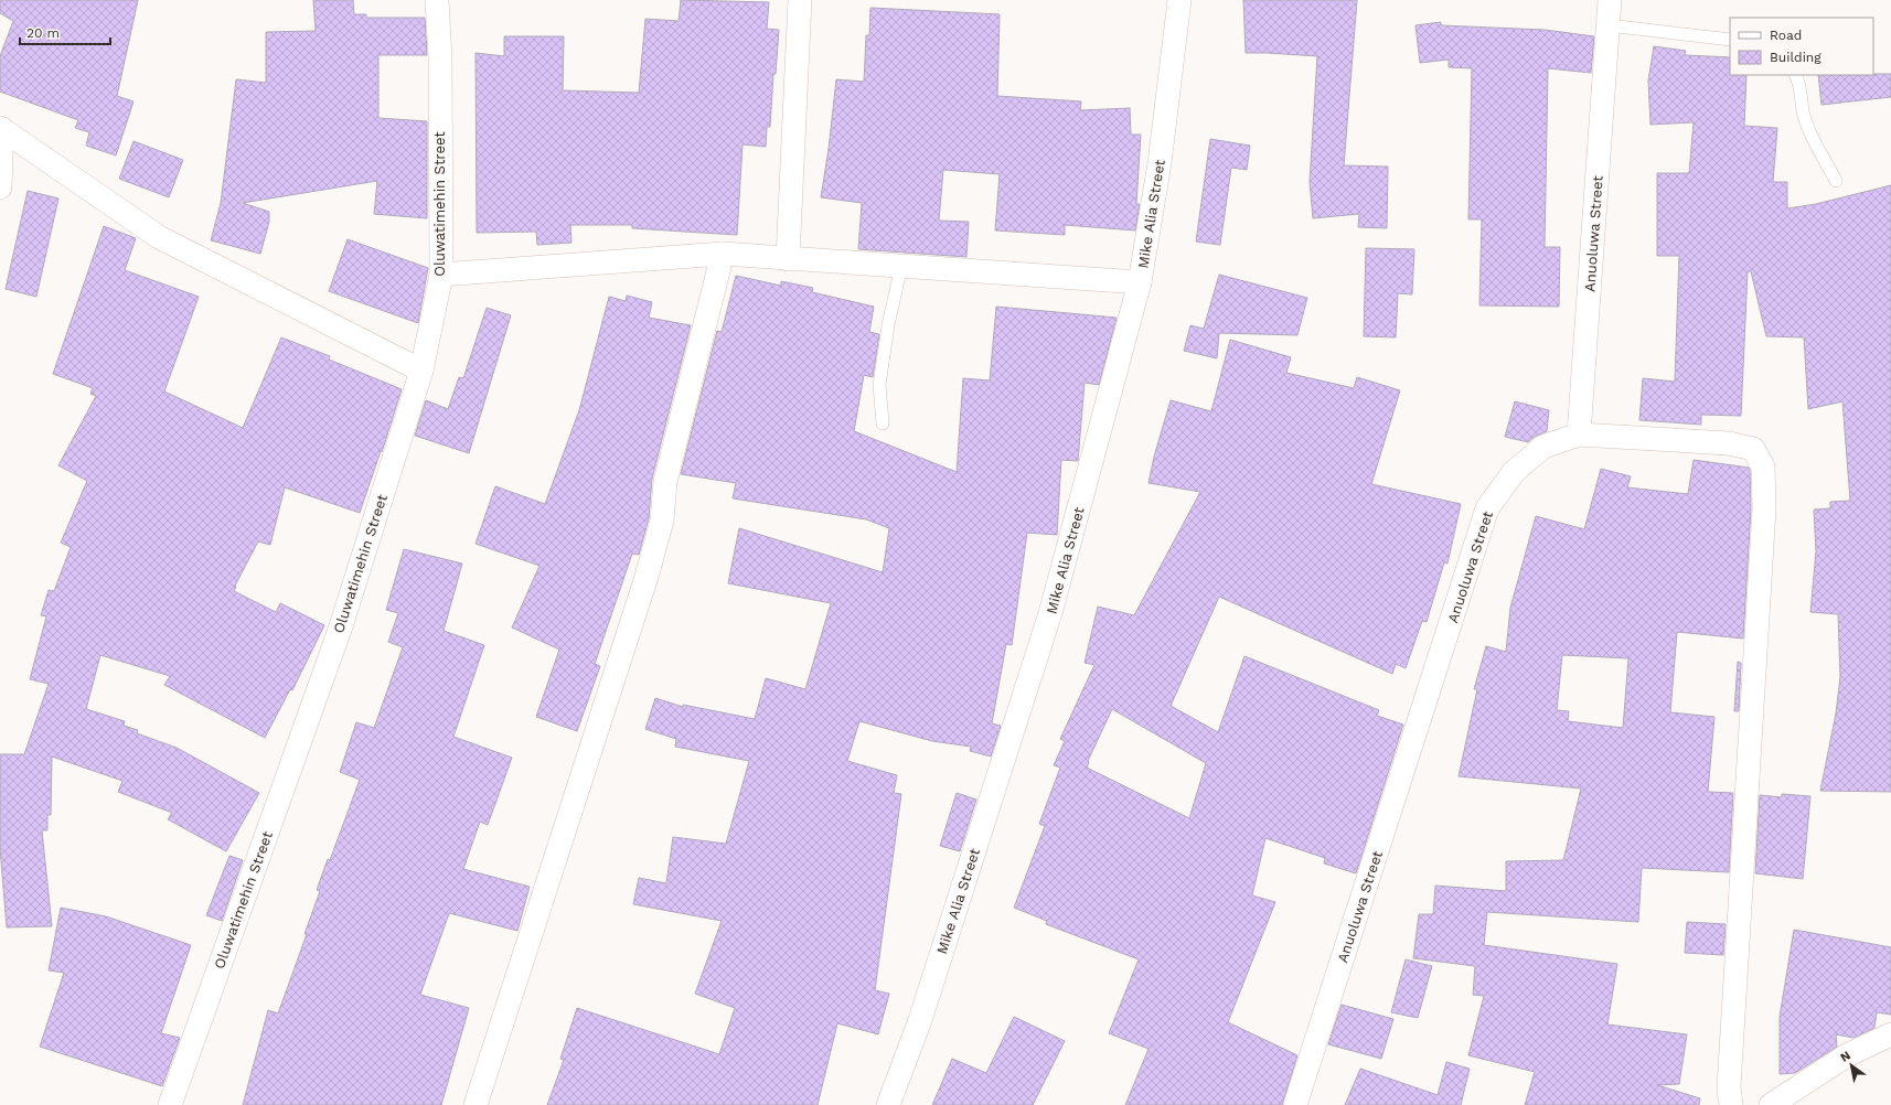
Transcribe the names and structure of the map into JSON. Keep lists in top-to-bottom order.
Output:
{
  "streets": {
    "street": ["Oluwatimehin Street", "Mike Alia Street", "Anuoluwa Street"]
  },
  "legend": ["Road", "Building"],
  "scale_bar": "20 m",
  "north": "top left"
}
